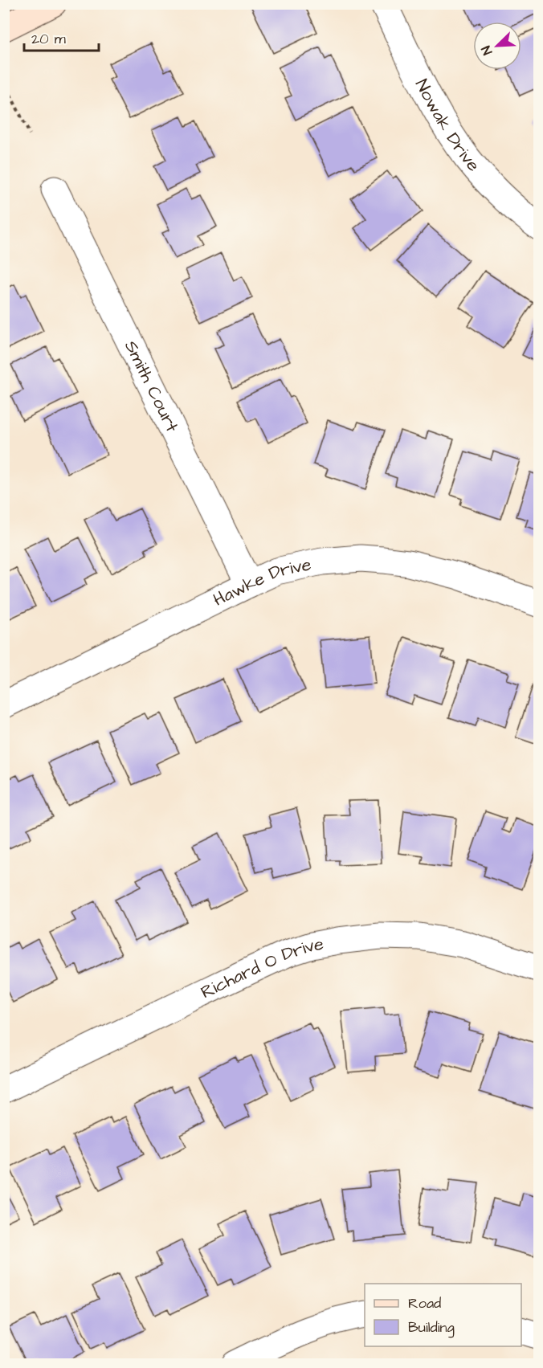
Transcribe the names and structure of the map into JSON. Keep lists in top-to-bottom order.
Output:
{
  "streets": {
    "street": [
      "Nowak Drive",
      "Smith Court",
      "Hawke Drive",
      "Richard O Drive"
    ]
  },
  "crossings": [
    ["Smith Court", "Hawke Drive"]
  ],
  "legend": ["Road", "Building"],
  "scale_bar": "20 m",
  "north": "bottom left"
}
